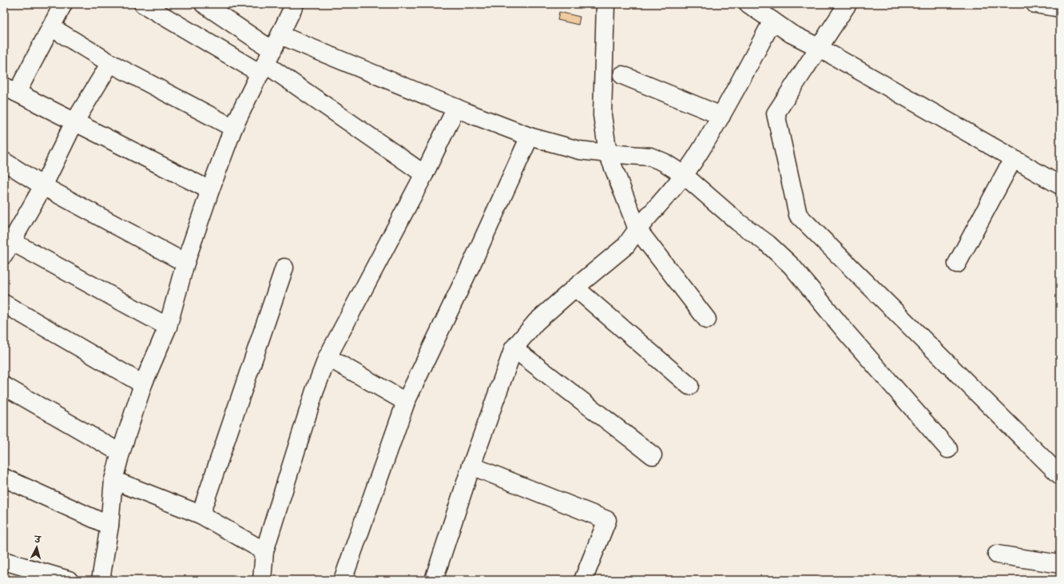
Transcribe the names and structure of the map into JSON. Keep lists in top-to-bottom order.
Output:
{
  "north": "top"
}
